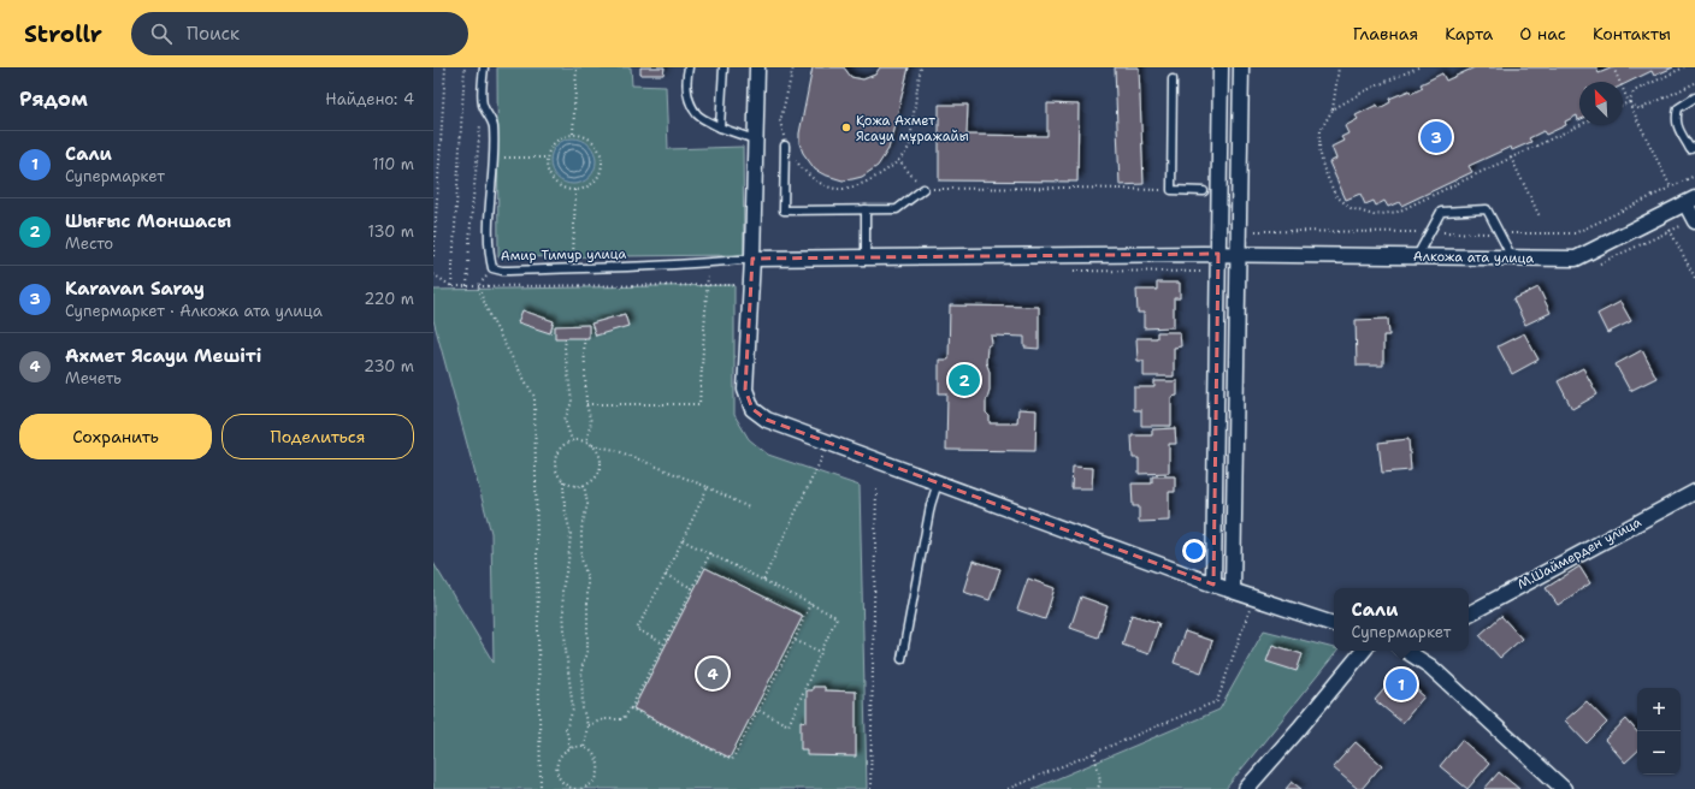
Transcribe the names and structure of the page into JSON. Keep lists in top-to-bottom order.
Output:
{
  "streets": {
    "street": ["Алкожа ата улица", "М.Шаймерден улица"],
    "lane": ["Амир Тимур улица"]
  },
  "crossings": [
    ["Амир Тимур улица", "Алкожа ата улица"]
  ],
  "places": ["Қожа Ахмет Ясауи мұражайы"],
  "north": "top left",
  "page": {
    "header": "Strollr",
    "search": "Поиск",
    "nav": [
      "Главная",
      "Карта",
      "О нас",
      "Контакты"
    ],
    "heading": ["Рядом", "Найдено: 4"],
    "pins": [
      "3",
      "2",
      "4",
      "1"
    ],
    "list": [
      {
        "mark": "1",
        "name": "Сали",
        "note": "Супермаркет",
        "value": "110 m"
      },
      {
        "mark": "2",
        "name": "Шығыс Моншасы",
        "note": "Место",
        "value": "130 m"
      },
      {
        "mark": "3",
        "name": "Karavan Saray",
        "note": "Супермаркет · Алкожа ата улица",
        "value": "220 m"
      },
      {
        "mark": "4",
        "name": "Ахмет Ясауи Мешіті",
        "note": "Мечеть",
        "value": "230 m"
      }
    ],
    "buttons": ["Сохранить", "Поделиться"],
    "popup": ["Сали", "Супермаркет"],
    "map_buttons": ["+", "−"]
  }
}
